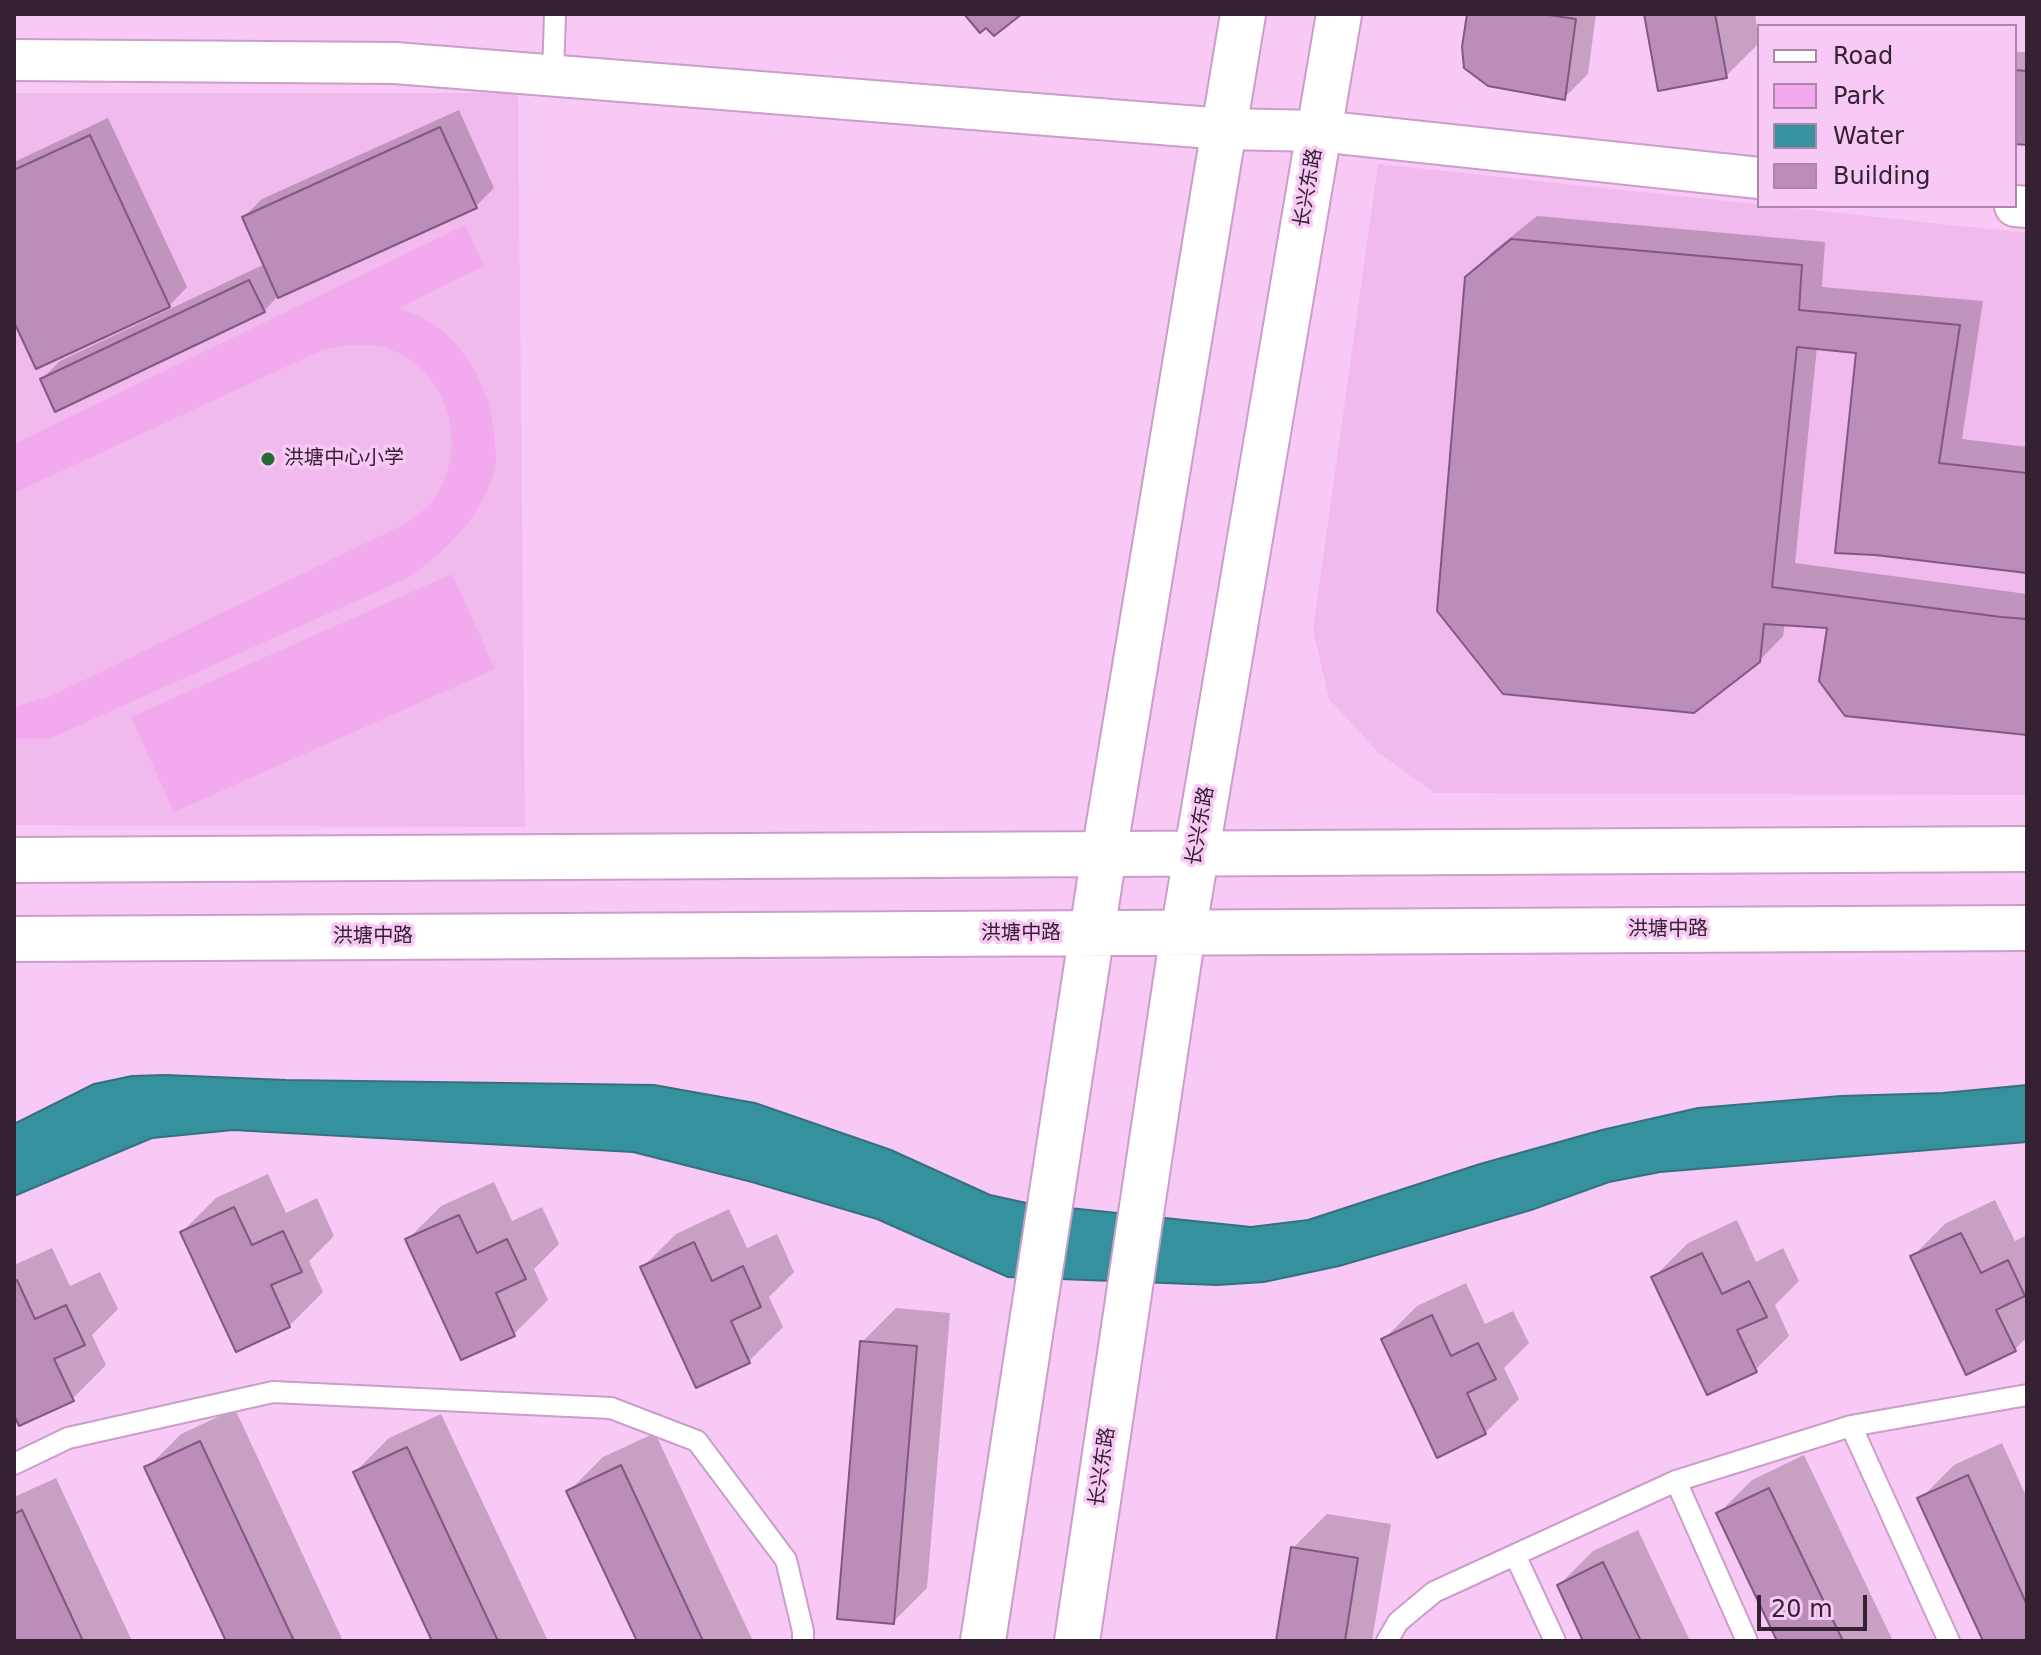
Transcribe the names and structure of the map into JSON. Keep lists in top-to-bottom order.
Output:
{
  "streets": {
    "main road": ["长兴东路", "洪塘中路"]
  },
  "crossings": [
    ["长兴东路", "洪塘中路"]
  ],
  "places": ["洪塘中心小学"],
  "legend": [
    "Road",
    "Park",
    "Water",
    "Building"
  ],
  "scale_bar": "20 m"
}
